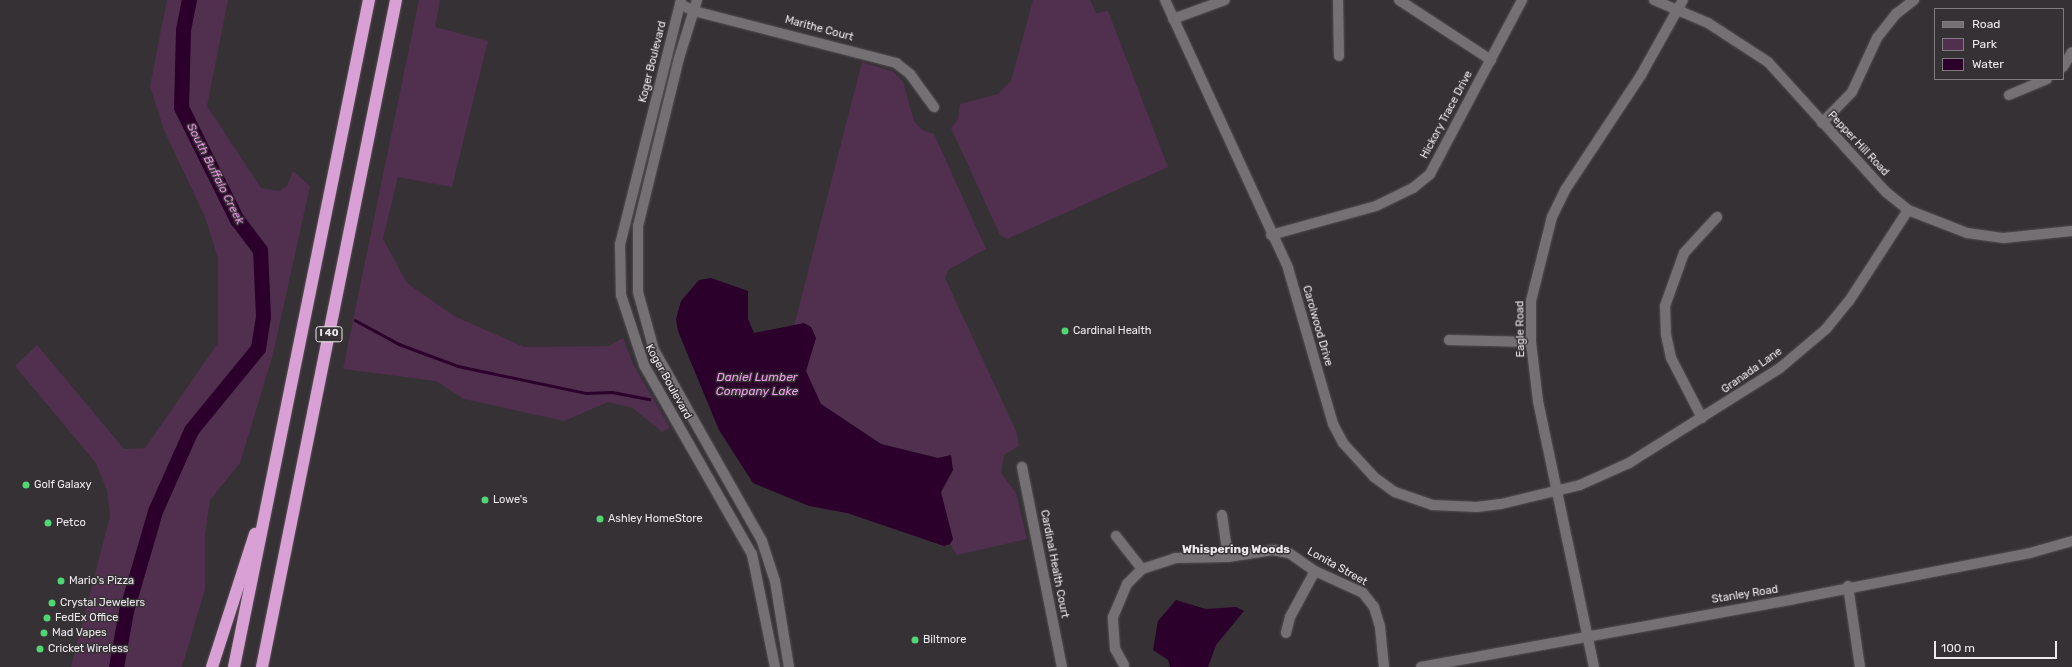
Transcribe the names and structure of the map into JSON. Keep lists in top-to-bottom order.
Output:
{
  "streets": {
    "highway": ["I 40"],
    "street": [
      "Marithe Court",
      "Koger Boulevard",
      "Hickory Trace Drive",
      "Pepper Hill Road",
      "Carolwood Drive",
      "Eagle Road",
      "Granada Lane",
      "Cardinal Health Court",
      "Lonita Street",
      "Stanley Road"
    ]
  },
  "crossings": [
    ["Marithe Court", "Koger Boulevard"],
    ["Hickory Trace Drive", "Carolwood Drive"],
    ["Pepper Hill Road", "Eagle Road"],
    ["Pepper Hill Road", "Granada Lane"],
    ["Carolwood Drive", "Eagle Road"],
    ["Carolwood Drive", "Granada Lane"],
    ["Eagle Road", "Granada Lane"],
    ["Eagle Road", "Stanley Road"]
  ],
  "districts": ["Whispering Woods"],
  "water": ["South Buffalo Creek", "Daniel Lumber Company Lake"],
  "places": [
    "Cardinal Health",
    "Golf Galaxy",
    "Lowe's",
    "Ashley HomeStore",
    "Petco",
    "Mario's Pizza",
    "Crystal Jewelers",
    "FedEx Office",
    "Mad Vapes",
    "Biltmore",
    "Cricket Wireless"
  ],
  "legend": ["Road", "Park", "Water"],
  "scale_bar": "100 m"
}
